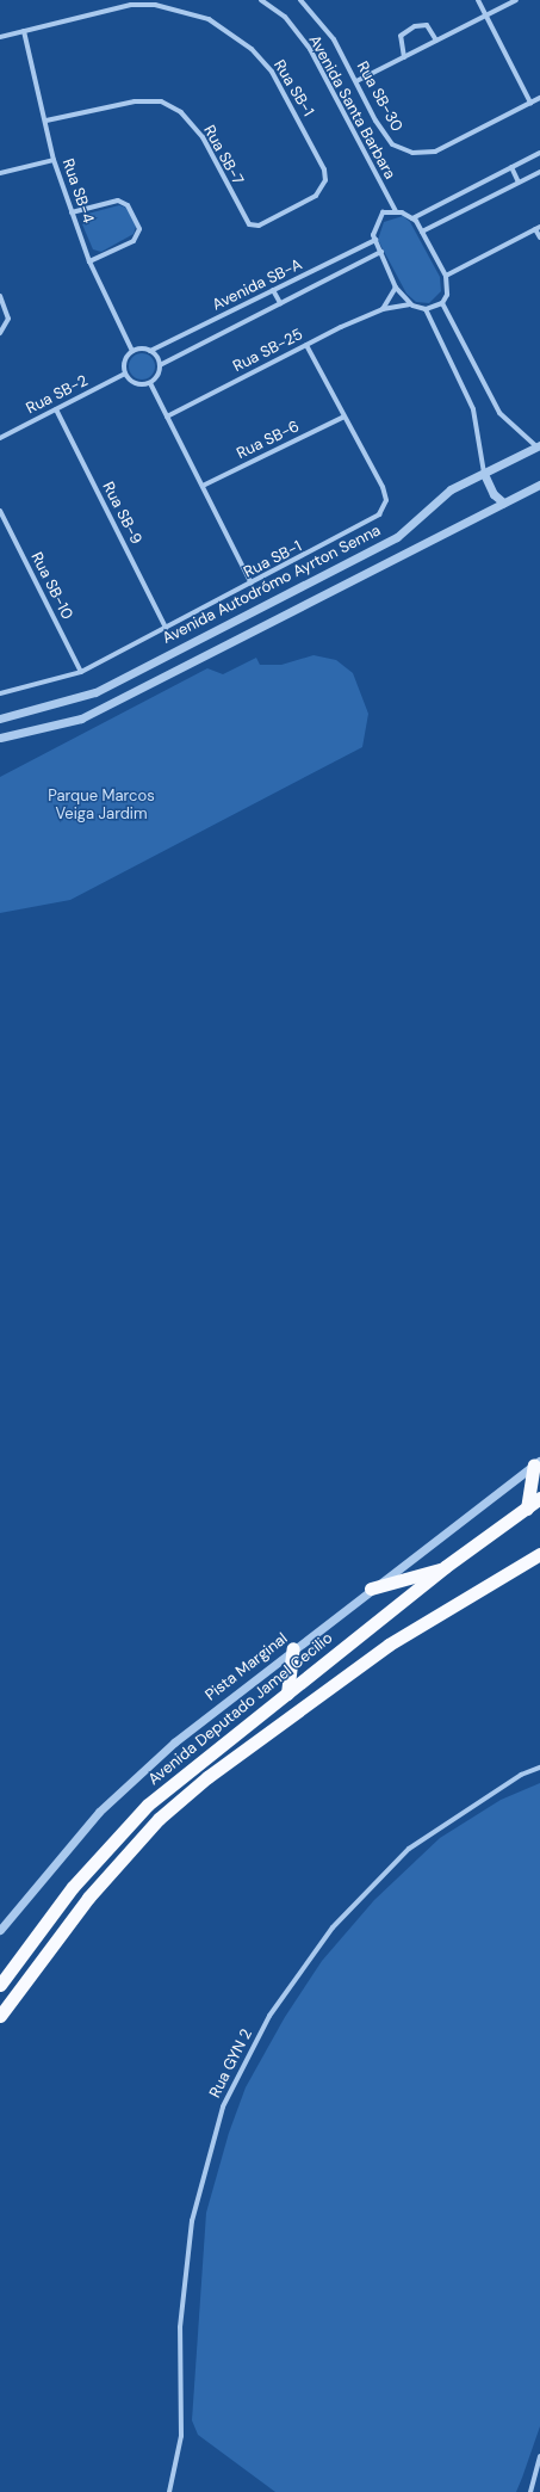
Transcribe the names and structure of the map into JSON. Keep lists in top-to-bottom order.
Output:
{
  "streets": {
    "highway": ["Avenida Deputado Jamel Cecilio"],
    "street": [
      "Rua SB-1",
      "Rua SB-30",
      "Avenida Santa Barbara",
      "Rua SB-7",
      "Rua SB-4",
      "Avenida SB-A",
      "Rua SB-25",
      "Rua SB-2",
      "Rua SB-6",
      "Rua SB-9",
      "Avenida Autodrómo Ayrton Senna",
      "Rua SB-10",
      "Pista Marginal",
      "Rua GYN 2"
    ]
  },
  "crossings": [
    ["Rua SB-1", "Rua SB-7"],
    ["Rua SB-1", "Rua SB-4"],
    ["Rua SB-1", "Rua SB-25"],
    ["Rua SB-1", "Rua SB-6"],
    ["Rua SB-1", "Rua SB-9"],
    ["Rua SB-1", "Rua SB-10"],
    ["Rua SB-7", "Rua SB-4"],
    ["Rua SB-4", "Avenida SB-A"],
    ["Rua SB-4", "Rua SB-2"],
    ["Avenida SB-A", "Rua SB-2"],
    ["Rua SB-2", "Rua SB-9"]
  ],
  "parks": ["Parque Marcos Veiga Jardim"]
}
